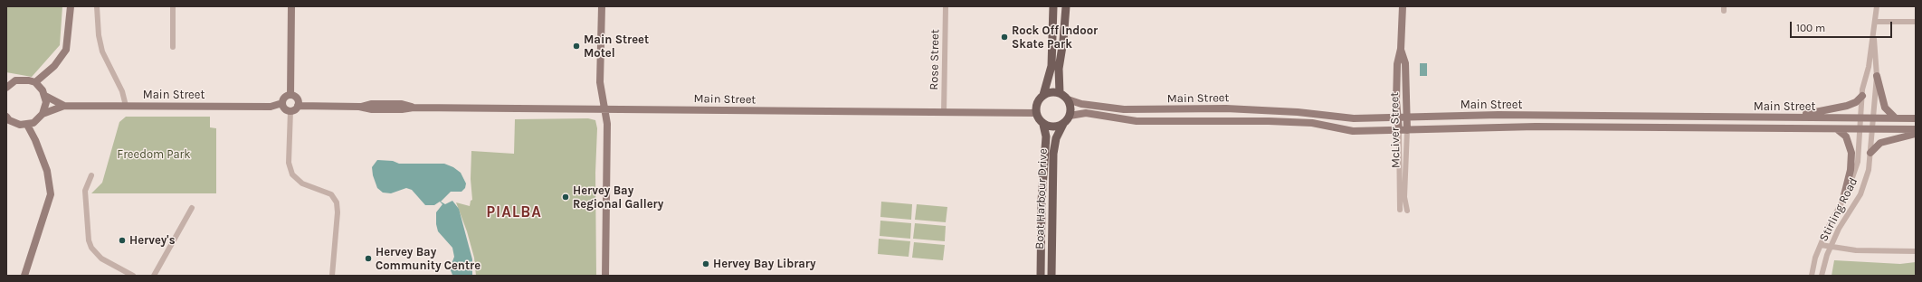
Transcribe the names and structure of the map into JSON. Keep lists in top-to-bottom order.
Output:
{
  "streets": {
    "main road": ["Boat Harbour Drive"],
    "street": [
      "Rose Street",
      "Main Street",
      "McLiver Street",
      "Stirling Road"
    ]
  },
  "crossings": [
    ["Rose Street", "Main Street"],
    ["Main Street", "McLiver Street"],
    ["Main Street", "Boat Harbour Drive"],
    ["Main Street", "Stirling Road"]
  ],
  "districts": ["PIALBA"],
  "parks": ["Freedom Park"],
  "places": [
    "Rock Off Indoor Skate Park",
    "Main Street Motel",
    "Hervey Bay Regional Gallery",
    "Hervey's",
    "Hervey Bay Community Centre",
    "Hervey Bay Library"
  ],
  "scale_bar": "100 m"
}
